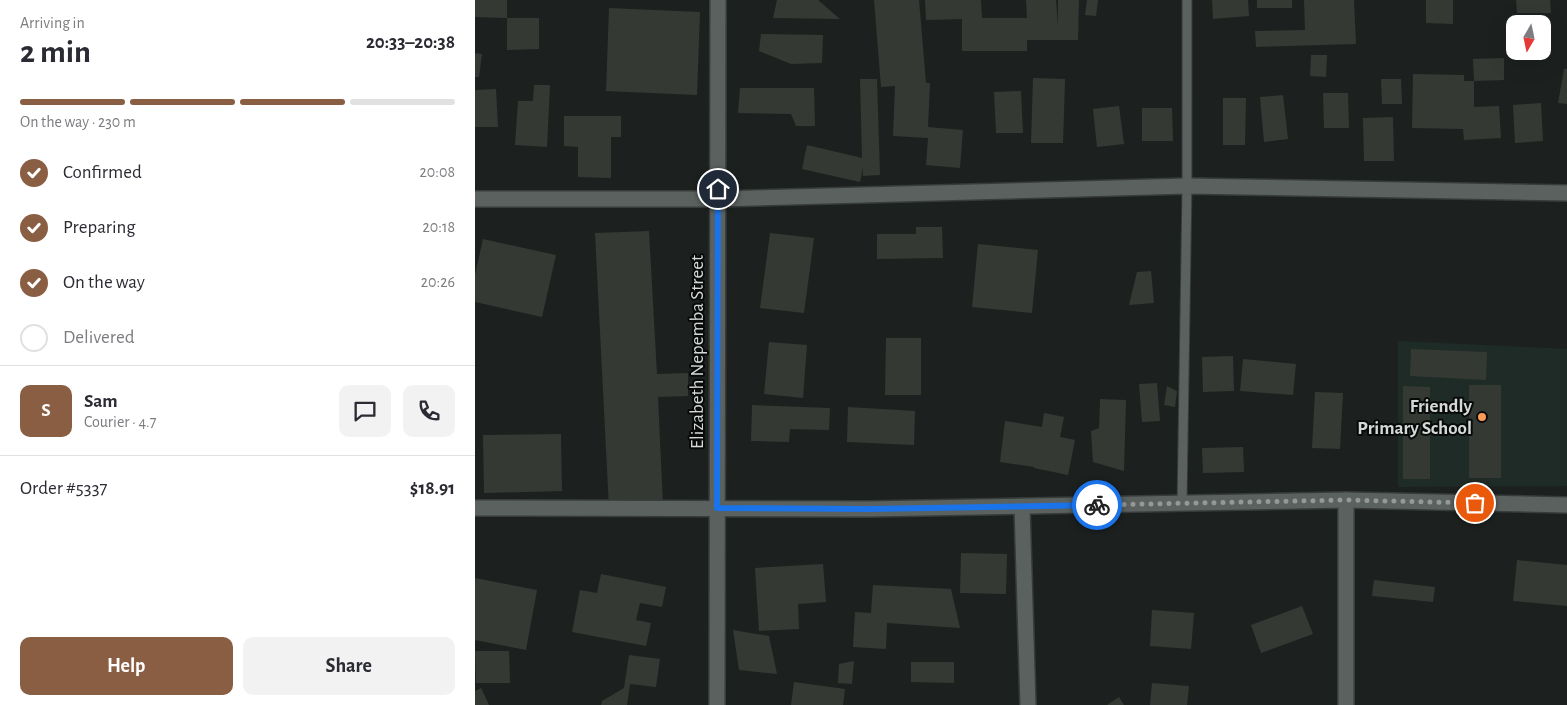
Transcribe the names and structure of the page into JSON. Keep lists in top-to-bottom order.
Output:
{
  "streets": {
    "street": ["Elizabeth Nepemba Street"]
  },
  "places": ["Friendly Primary School"],
  "north": "bottom",
  "page": {
    "heading": ["2 min", "Arriving in", "20:33–20:38"],
    "panel": [
      "Sam",
      "Courier · 4.7",
      "Order #5337",
      "$18.91"
    ],
    "bar": "On the way · 230 m",
    "list": [
      ["Confirmed", "20:08"],
      ["Preparing", "20:18"],
      ["On the way", "20:26"],
      "Delivered"
    ],
    "round": "S",
    "buttons": ["Help", "Share"]
  }
}
